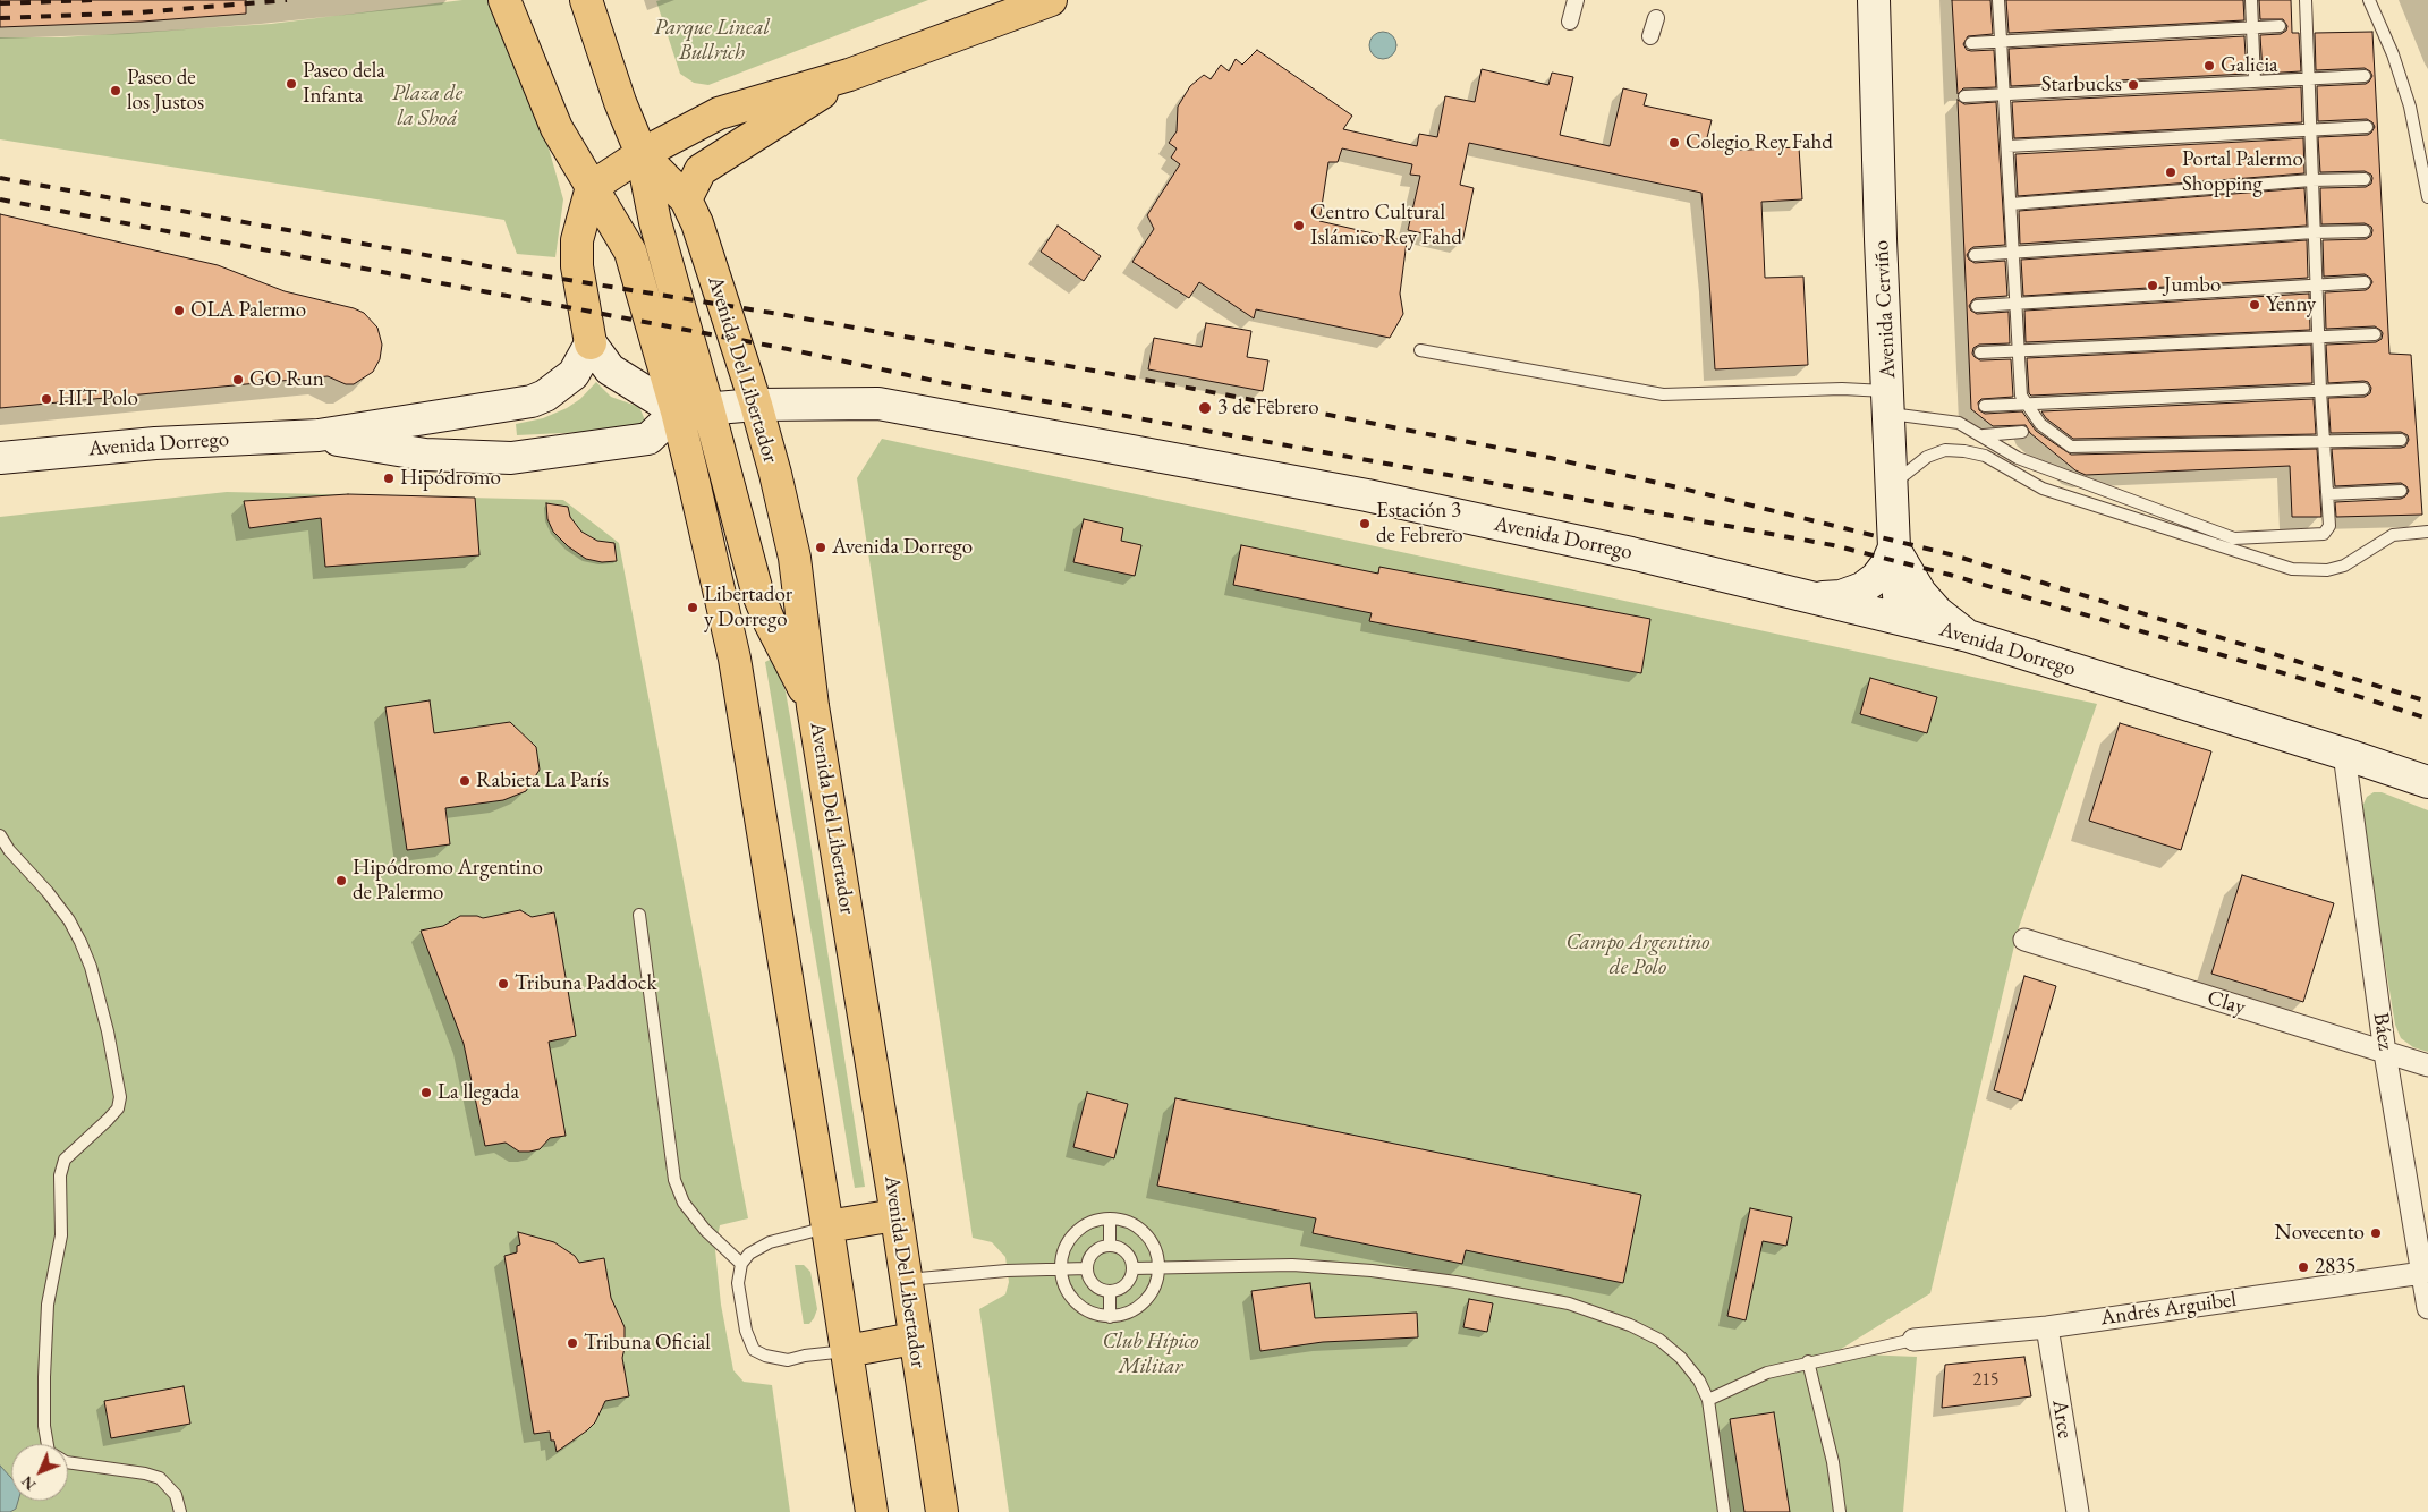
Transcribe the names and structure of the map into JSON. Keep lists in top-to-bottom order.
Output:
{
  "streets": {
    "main road": ["Avenida Cerviño", "Avenida Del Libertador", "Avenida Dorrego"],
    "street": [
      "Clay",
      "Báez",
      "Andrés Arguibel",
      "Arce"
    ]
  },
  "crossings": [
    ["Avenida Cerviño", "Avenida Dorrego"],
    ["Avenida Del Libertador", "Avenida Dorrego"],
    ["Avenida Dorrego", "Báez"],
    ["Clay", "Báez"],
    ["Báez", "Andrés Arguibel"],
    ["Andrés Arguibel", "Arce"]
  ],
  "parks": [
    "Parque Lineal Bullrich",
    "Plaza de la Shoá",
    "Campo Argentino de Polo",
    "Club Hípico Militar"
  ],
  "places": [
    "Galicia",
    "Paseo dela Infanta",
    "Starbucks",
    "Paseo de los Justos",
    "Colegio Rey Fahd",
    "Portal Palermo Shopping",
    "Centro Cultural Islámico Rey Fahd",
    "Jumbo",
    "Yenny",
    "OLA Palermo",
    "GO Run",
    "HIT Polo",
    "3 de Febrero",
    "Hipódromo",
    "Estación 3 de Febrero",
    "Avenida Dorrego",
    "Libertador y Dorrego",
    "Rabieta La París",
    "Hipódromo Argentino de Palermo",
    "Tribuna Paddock",
    "La llegada",
    "Novecento",
    "2835",
    "Tribuna Oficial"
  ],
  "house_numbers": ["215"],
  "north": "bottom left"
}
